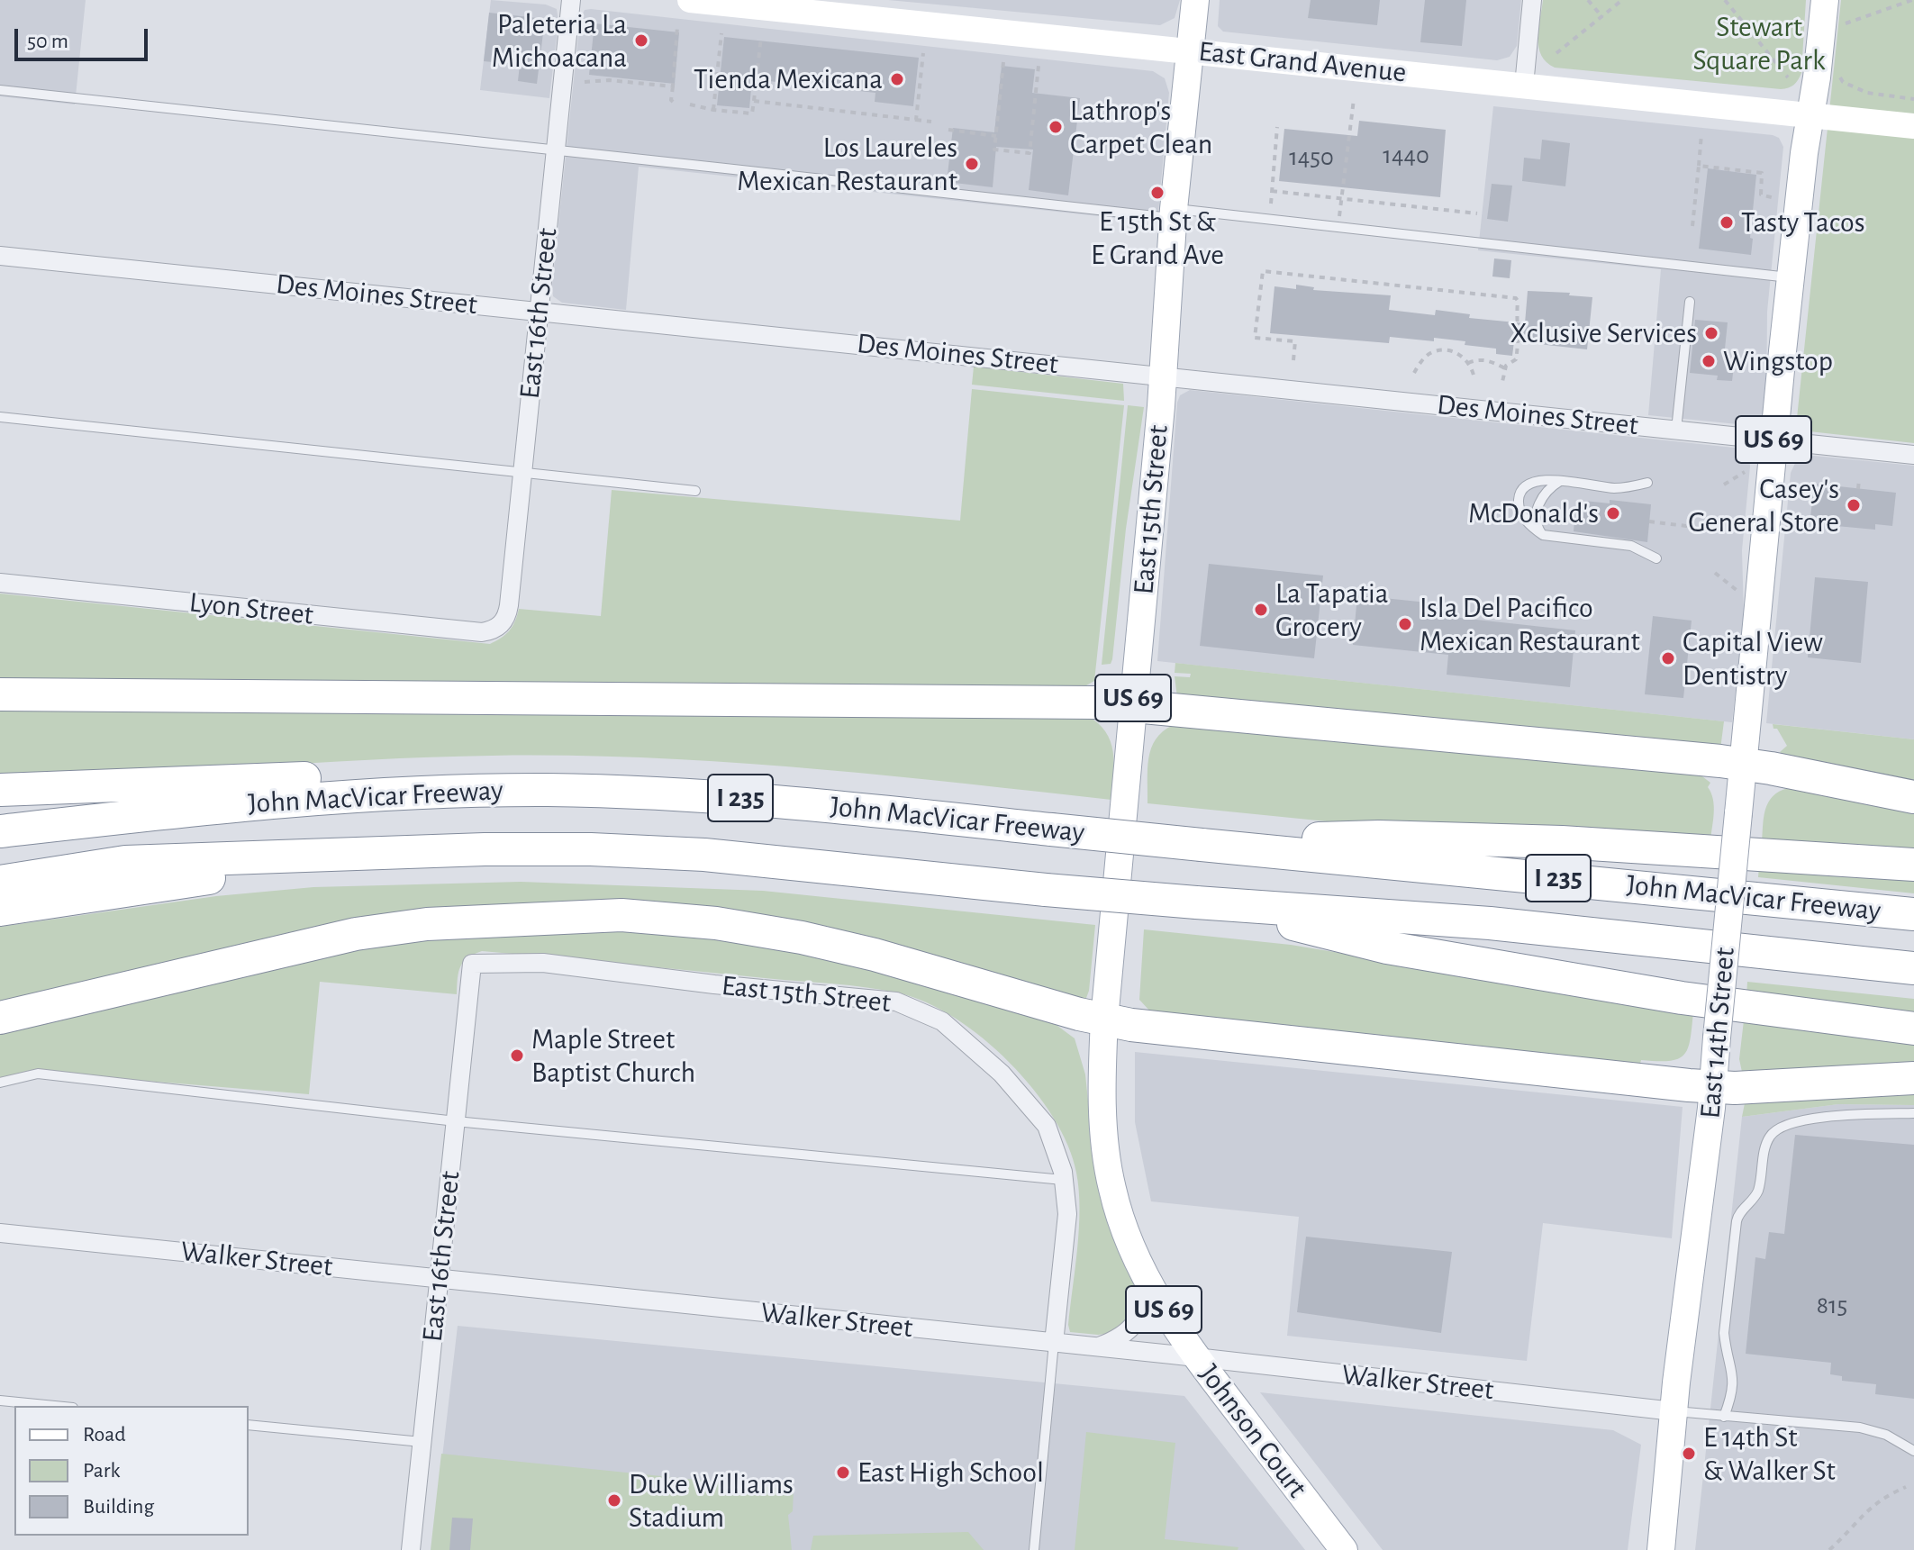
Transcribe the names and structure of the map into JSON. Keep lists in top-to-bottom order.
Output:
{
  "streets": {
    "highway": ["John MacVicar Freeway", "I 235"],
    "main road": [
      "East Grand Avenue",
      "US 69",
      "East 15th Street",
      "East 14th Street",
      "Johnson Court"
    ],
    "street": [
      "Des Moines Street",
      "East 16th Street",
      "Lyon Street",
      "Walker Street"
    ]
  },
  "crossings": [
    ["East Grand Avenue", "East 15th Street"],
    ["East Grand Avenue", "East 14th Street"],
    ["Des Moines Street", "East 16th Street"],
    ["Des Moines Street", "East 15th Street"],
    ["Des Moines Street", "East 14th Street"],
    ["East 16th Street", "East 15th Street"],
    ["East 16th Street", "Lyon Street"],
    ["East 16th Street", "Walker Street"],
    ["East 15th Street", "Walker Street"],
    ["East 15th Street", "Johnson Court"],
    ["East 14th Street", "Walker Street"],
    ["Walker Street", "Johnson Court"]
  ],
  "parks": ["Stewart Square Park"],
  "places": [
    "Paleteria La Michoacana",
    "Tienda Mexicana",
    "Lathrop's Carpet Clean",
    "Los Laureles Mexican Restaurant",
    "E 15th St & E Grand Ave",
    "Tasty Tacos",
    "Xclusive Services",
    "Wingstop",
    "Casey's General Store",
    "McDonald's",
    "La Tapatia Grocery",
    "Isla Del Pacifico Mexican Restaurant",
    "Capital View Dentistry",
    "Maple Street Baptist Church",
    "E 14th St & Walker St",
    "East High School",
    "Duke Williams Stadium"
  ],
  "house_numbers": ["1440", "1450", "815"],
  "legend": ["Road", "Park", "Building"],
  "scale_bar": "50 m"
}
